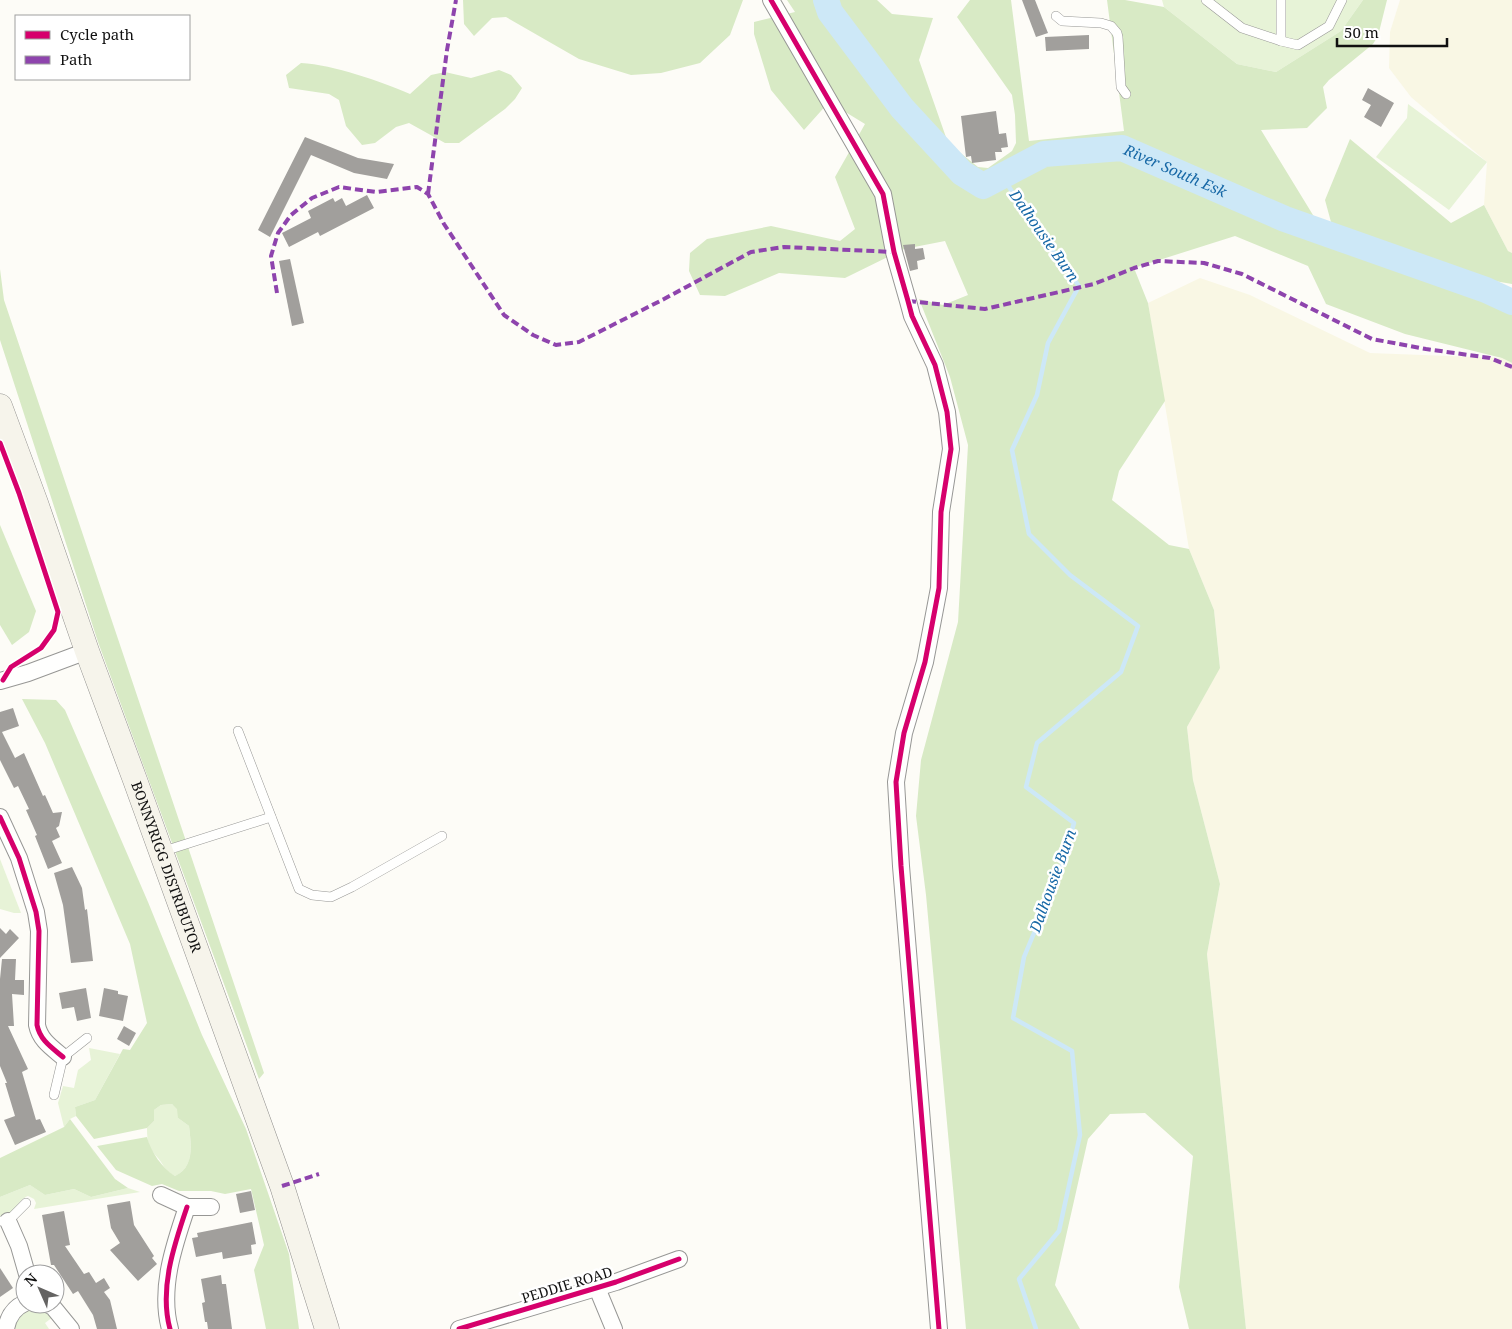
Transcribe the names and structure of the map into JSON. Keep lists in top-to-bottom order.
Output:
{
  "streets": {
    "main road": ["BONNYRIGG DISTRIBUTOR"],
    "street": ["PEDDIE ROAD"]
  },
  "water": ["River South Esk", "Dalhousie Burn"],
  "legend": ["Cycle path", "Path"],
  "scale_bar": "50 m",
  "north": "top left"
}
